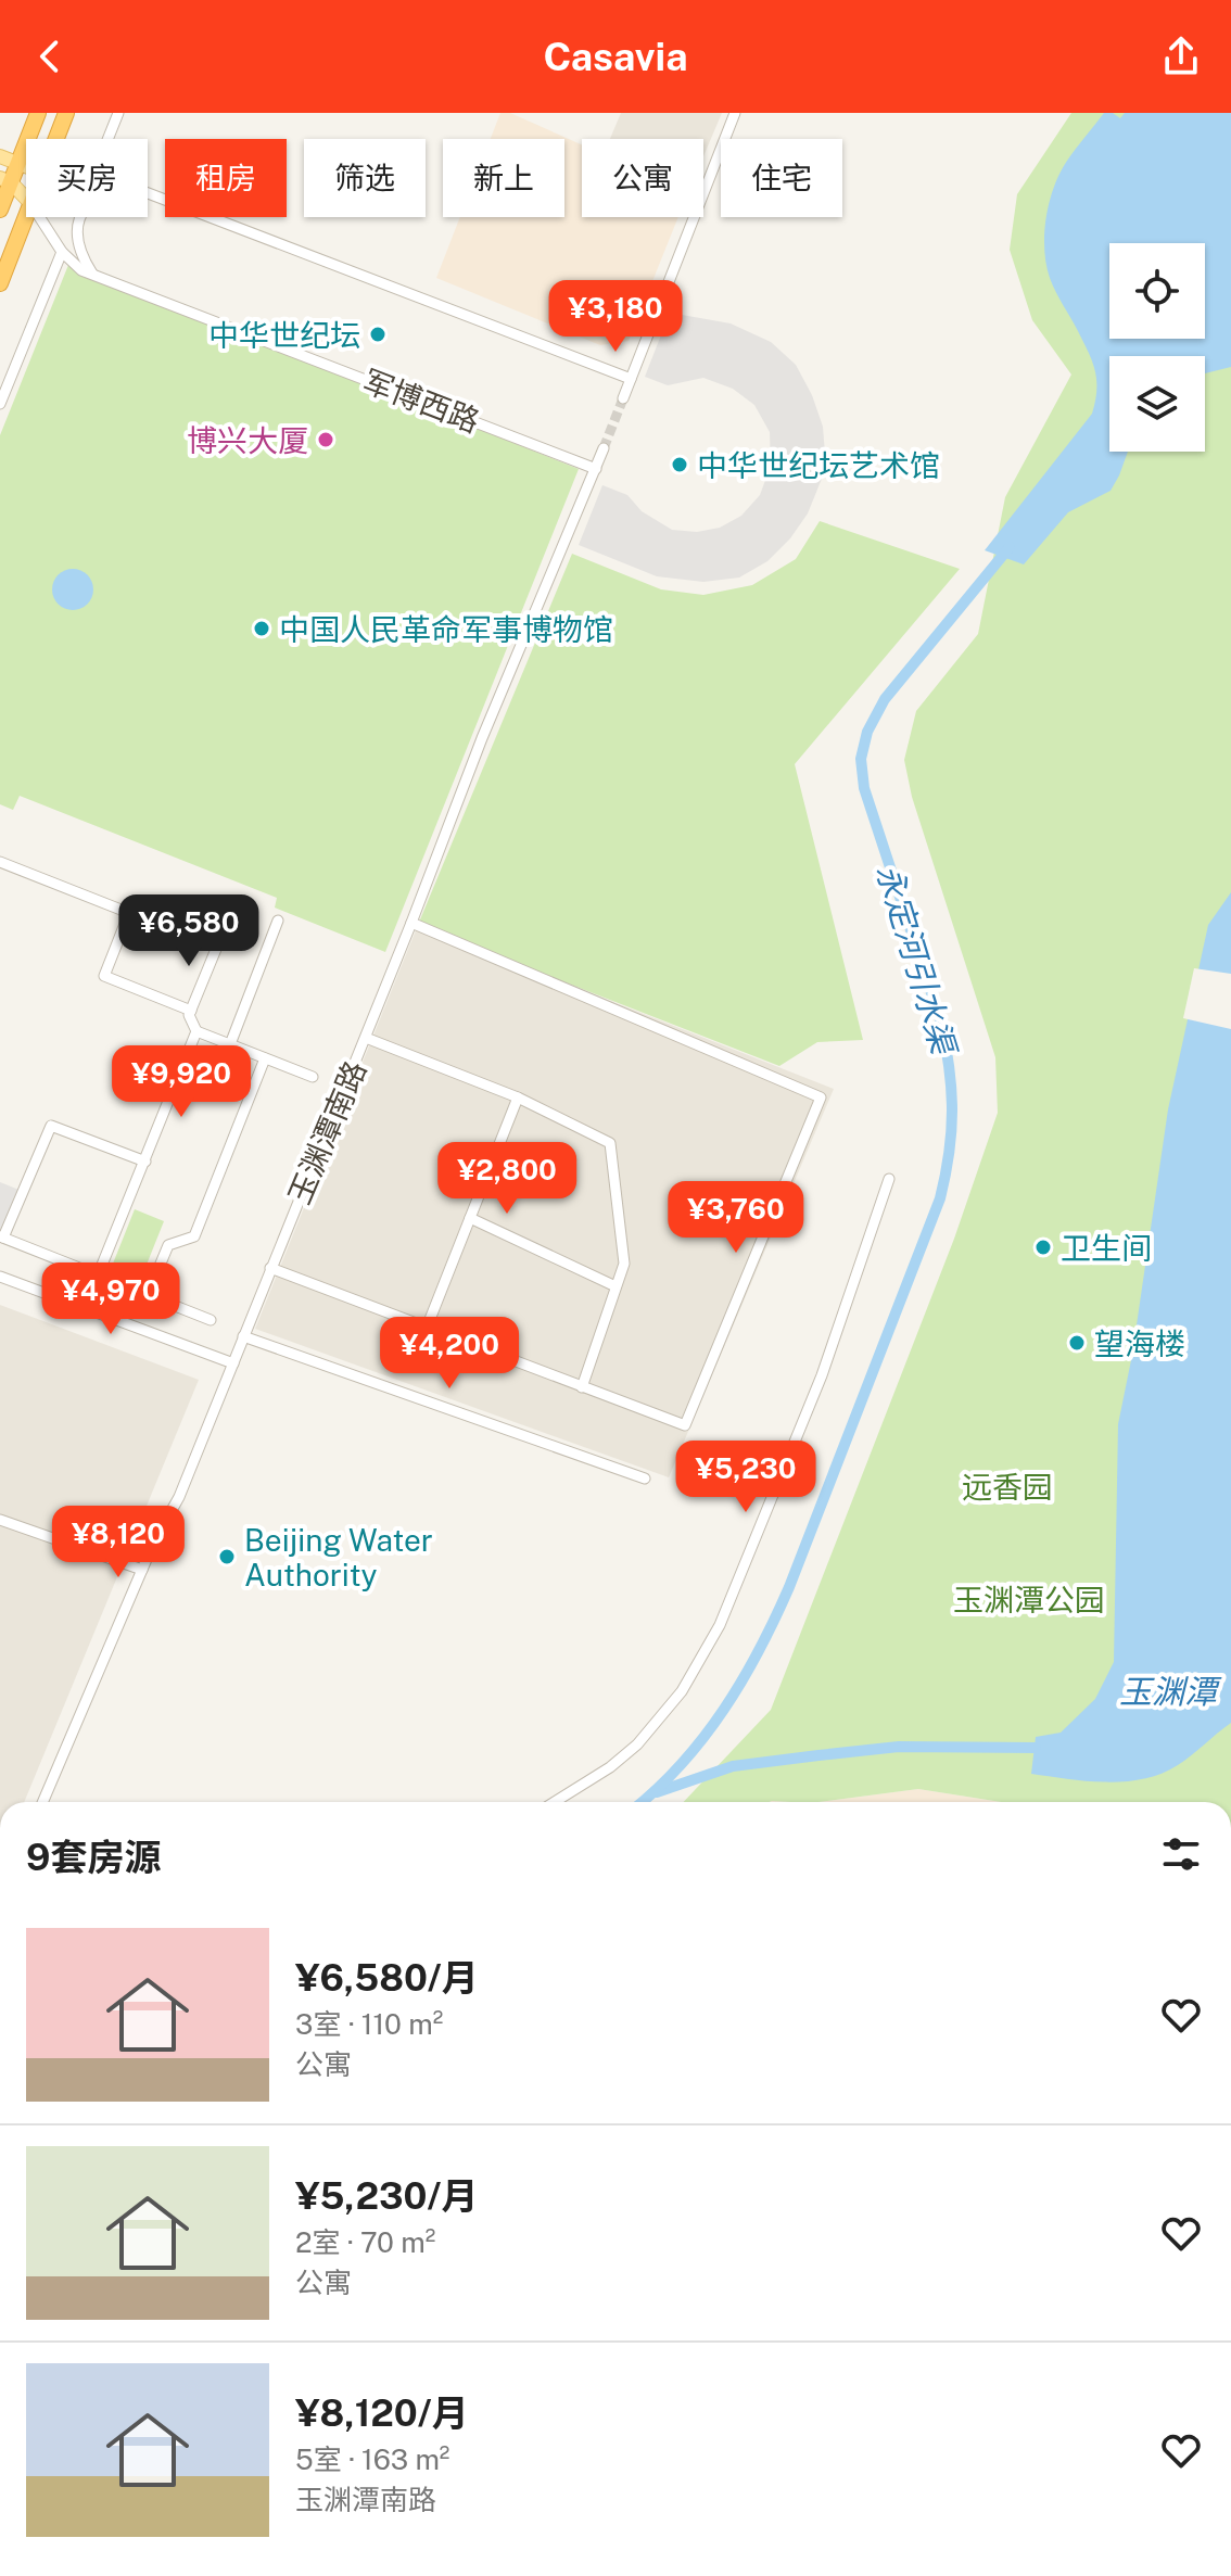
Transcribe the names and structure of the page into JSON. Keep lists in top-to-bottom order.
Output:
{
  "streets": {
    "street": ["军博西路", "玉渊潭南路"]
  },
  "crossings": [
    ["军博西路", "玉渊潭南路"]
  ],
  "water": ["永定河引水渠", "玉渊潭"],
  "parks": ["远香园", "玉渊潭公园"],
  "places": [
    "中华世纪坛",
    "博兴大厦",
    "中华世纪坛艺术馆",
    "中国人民革命军事博物馆",
    "卫生间",
    "望海楼",
    "Beijing Water Authority"
  ],
  "page": {
    "header": "Casavia",
    "chip": [
      "买房",
      "租房",
      "筛选",
      "新上",
      "公寓",
      "住宅"
    ],
    "price": [
      "¥3,180",
      "¥6,580",
      "¥9,920",
      "¥2,800",
      "¥3,760",
      "¥4,970",
      "¥4,200",
      "¥5,230",
      "¥8,120"
    ],
    "heading": "9套房源",
    "list": [
      {
        "name": "¥6,580/月",
        "note": "3室 · 110 m² · 公寓"
      },
      {
        "name": "¥5,230/月",
        "note": "2室 · 70 m² · 公寓"
      },
      {
        "name": "¥8,120/月",
        "note": "5室 · 163 m² · 玉渊潭南路"
      }
    ]
  }
}
